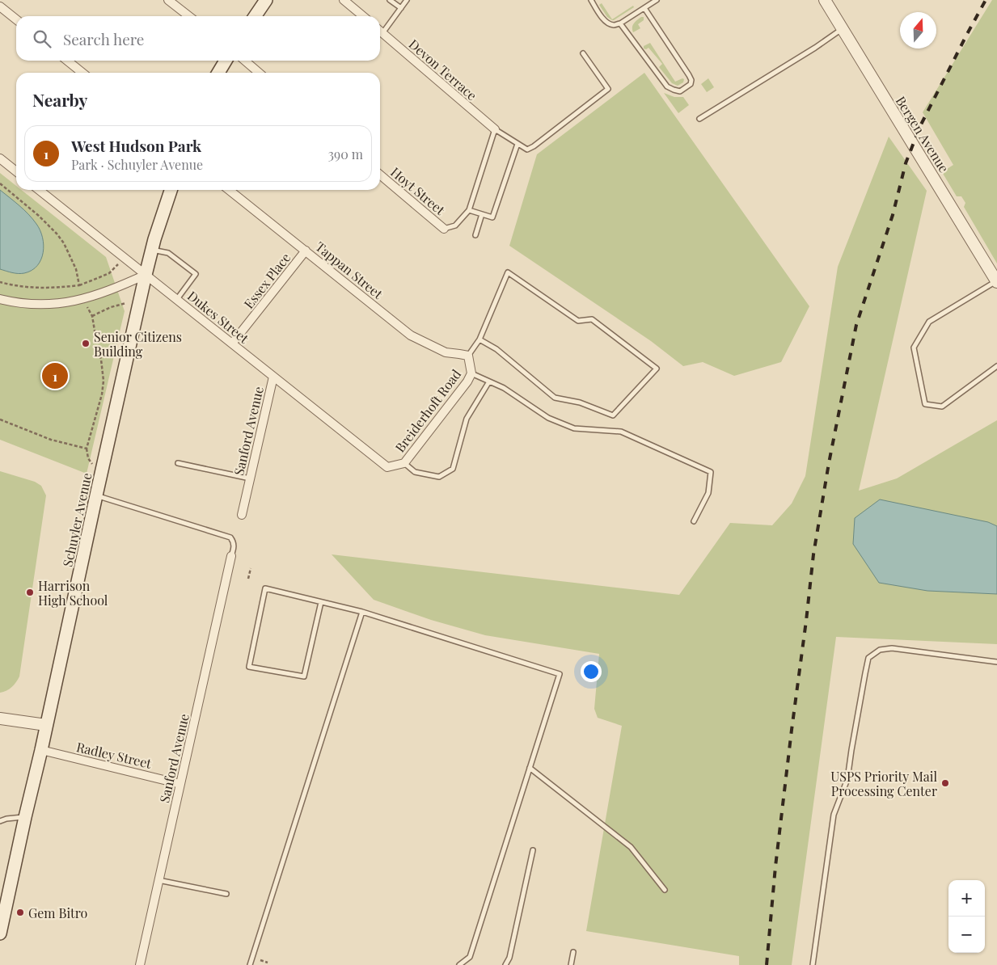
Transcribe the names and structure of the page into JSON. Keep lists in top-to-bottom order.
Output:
{
  "streets": {
    "main road": ["Schuyler Avenue"],
    "street": [
      "Devon Terrace",
      "Bergen Avenue",
      "Hoyt Street",
      "Tappan Street",
      "Essex Place",
      "Dukes Street",
      "Breiderhoft Road",
      "Sanford Avenue",
      "Radley Street"
    ]
  },
  "crossings": [
    ["Tappan Street", "Essex Place"],
    ["Tappan Street", "Breiderhoft Road"],
    ["Essex Place", "Dukes Street"],
    ["Dukes Street", "Breiderhoft Road"],
    ["Dukes Street", "Sanford Avenue"],
    ["Dukes Street", "Schuyler Avenue"],
    ["Sanford Avenue", "Radley Street"],
    ["Schuyler Avenue", "Radley Street"]
  ],
  "places": [
    "Senior Citizens Building",
    "Harrison High School",
    "USPS Priority Mail Processing Center",
    "Gem Bitro"
  ],
  "north": "top",
  "page": {
    "search": "Search here",
    "heading": "Nearby",
    "list": [
      {
        "mark": "1",
        "name": "West Hudson Park",
        "note": "Park · Schuyler Avenue",
        "value": "390 m"
      }
    ],
    "pins": "1",
    "map_buttons": ["+", "−"]
  }
}
